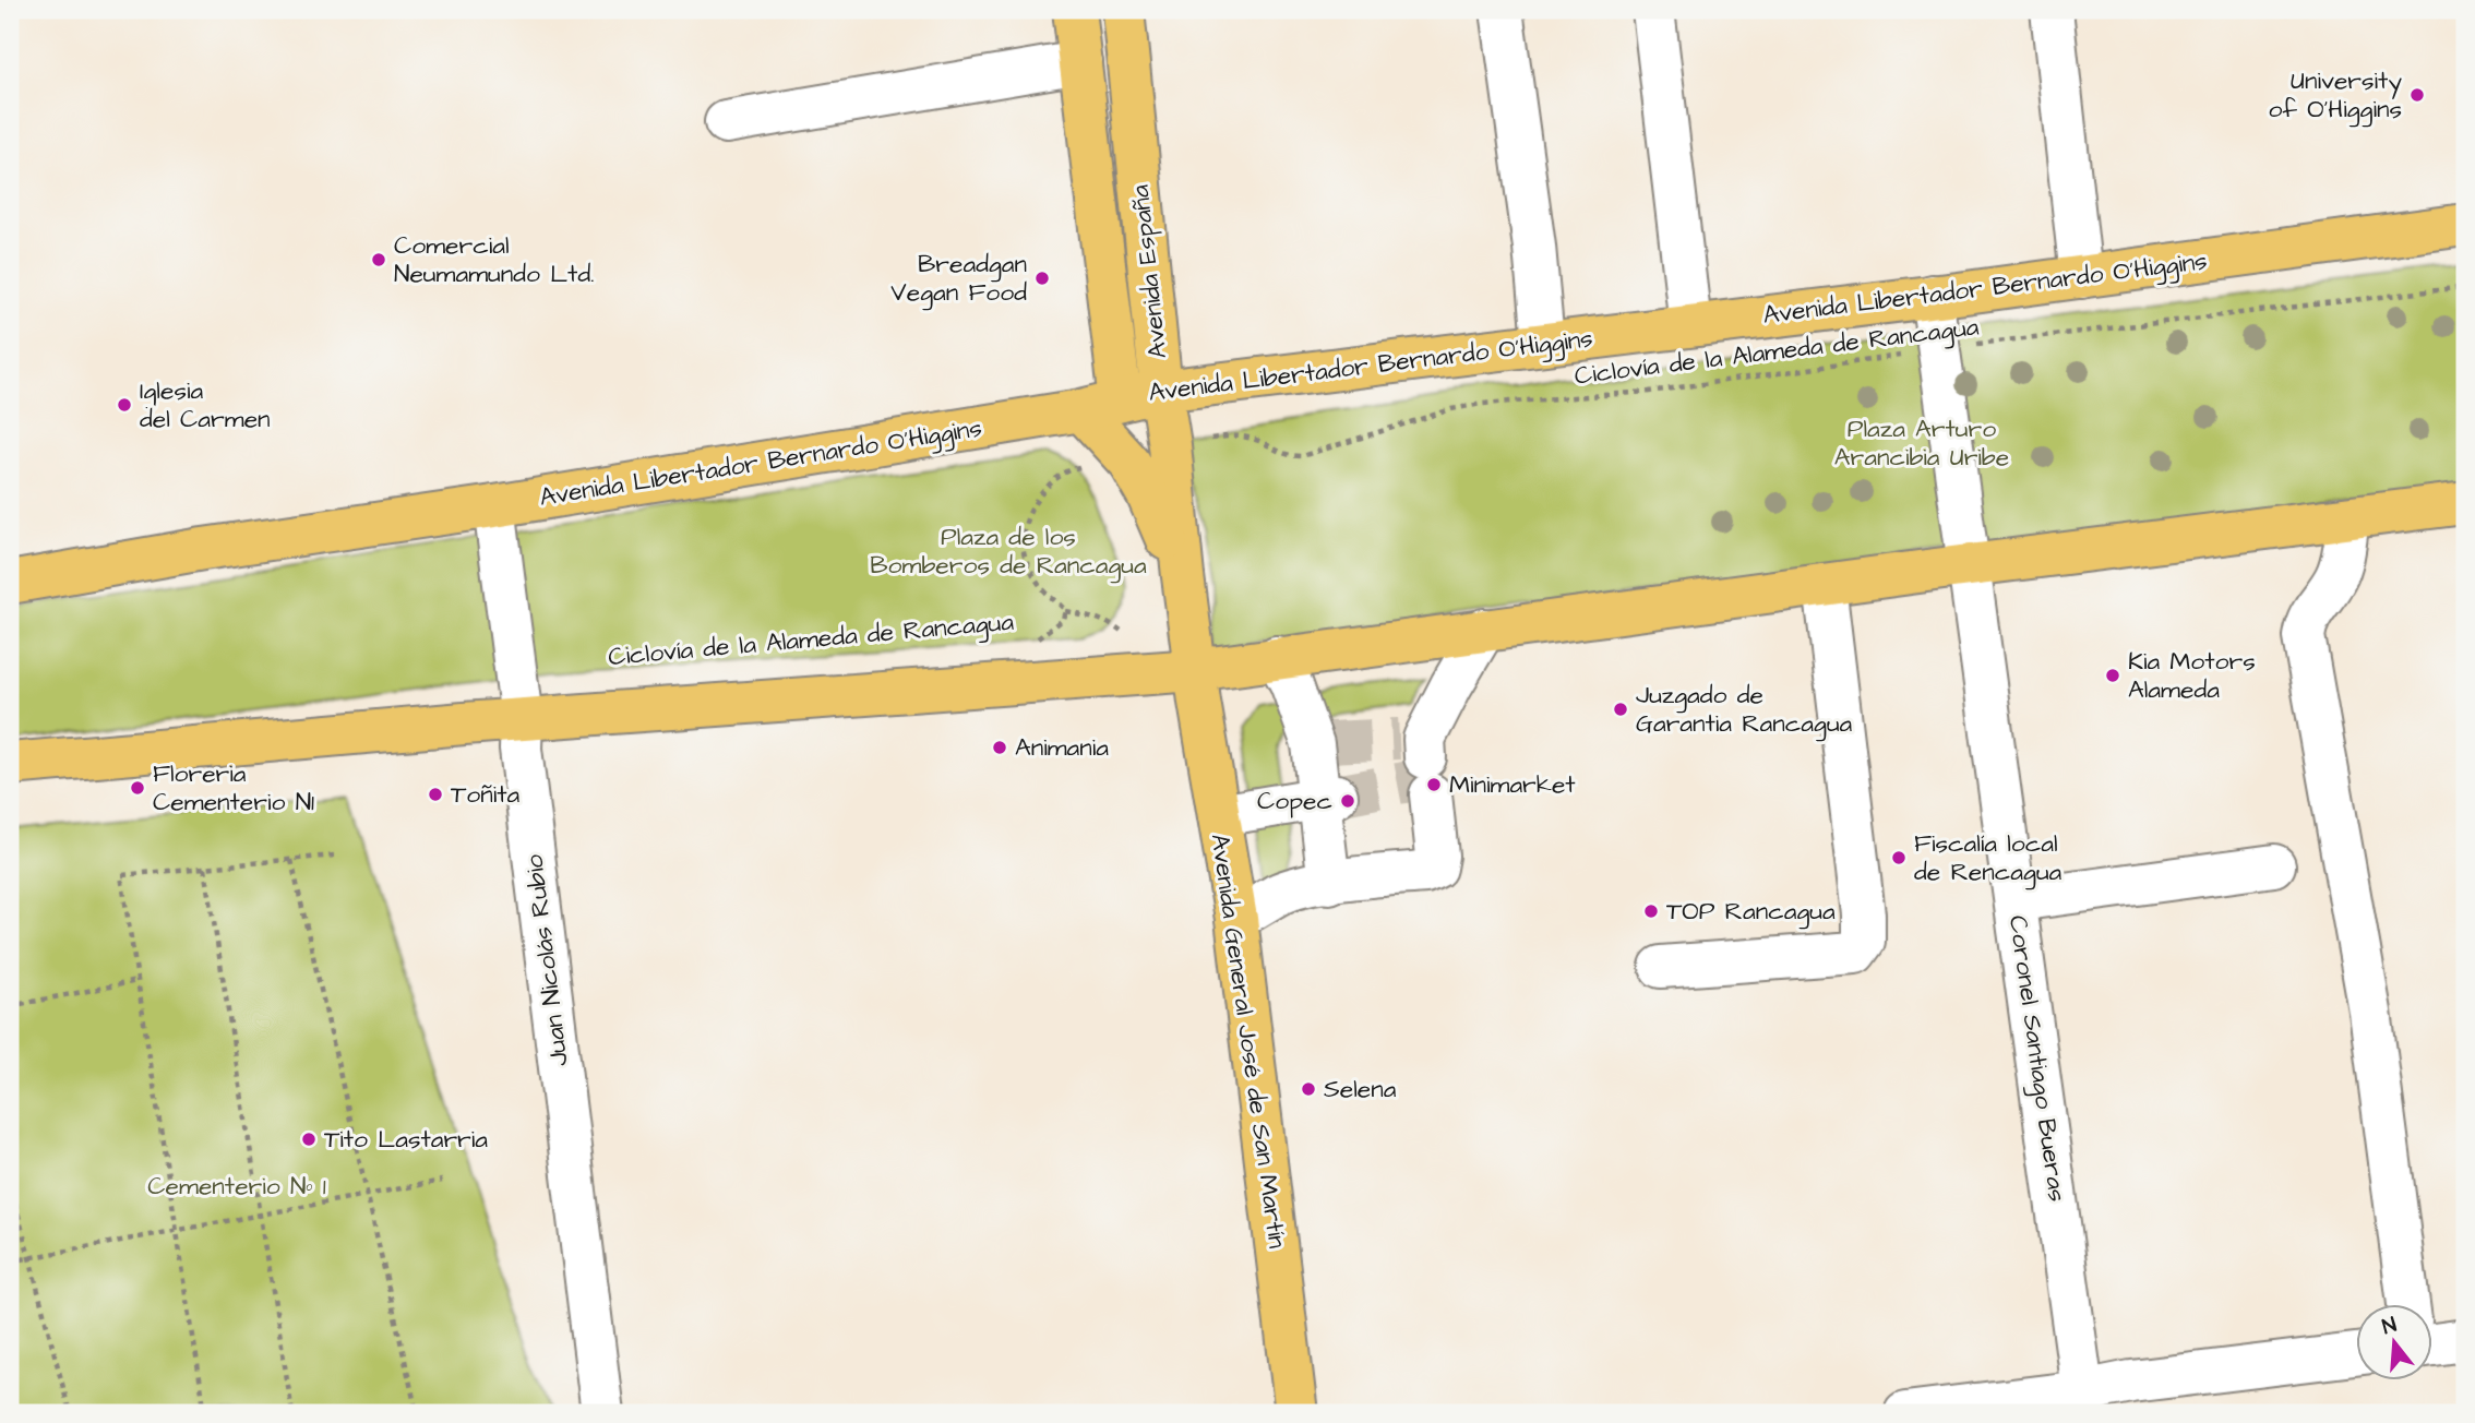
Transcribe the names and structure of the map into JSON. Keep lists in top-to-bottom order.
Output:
{
  "streets": {
    "main road": ["Avenida España", "Avenida Libertador Bernardo O'Higgins", "Avenida General José de San Martín"],
    "street": ["Juan Nicolás Rubio", "Coronel Santiago Bueras"],
    "path": ["Ciclovía de la Alameda de Rancagua"]
  },
  "crossings": [
    ["Avenida España", "Avenida Libertador Bernardo O'Higgins"],
    ["Avenida España", "Ciclovía de la Alameda de Rancagua"],
    ["Avenida España", "Avenida General José de San Martín"],
    ["Avenida Libertador Bernardo O'Higgins", "Juan Nicolás Rubio"],
    ["Avenida Libertador Bernardo O'Higgins", "Coronel Santiago Bueras"],
    ["Ciclovía de la Alameda de Rancagua", "Coronel Santiago Bueras"]
  ],
  "parks": ["Plaza Arturo Arancibia Uribe", "Plaza de los Bomberos de Rancagua", "Cementerio Nº 1"],
  "places": [
    "University of O'Higgins",
    "Comercial Neumamundo Ltd.",
    "Breadgan Vegan Food",
    "Iglesia del Carmen",
    "Kia Motors Alameda",
    "Juzgado de Garantia Rancagua",
    "Animania",
    "Minimarket",
    "Floreria Cementerio N1",
    "Toñita",
    "Copec",
    "Fiscalía local de Rencagua",
    "TOP Rancagua",
    "Selena",
    "Tito Lastarria"
  ],
  "north": "top"
}
